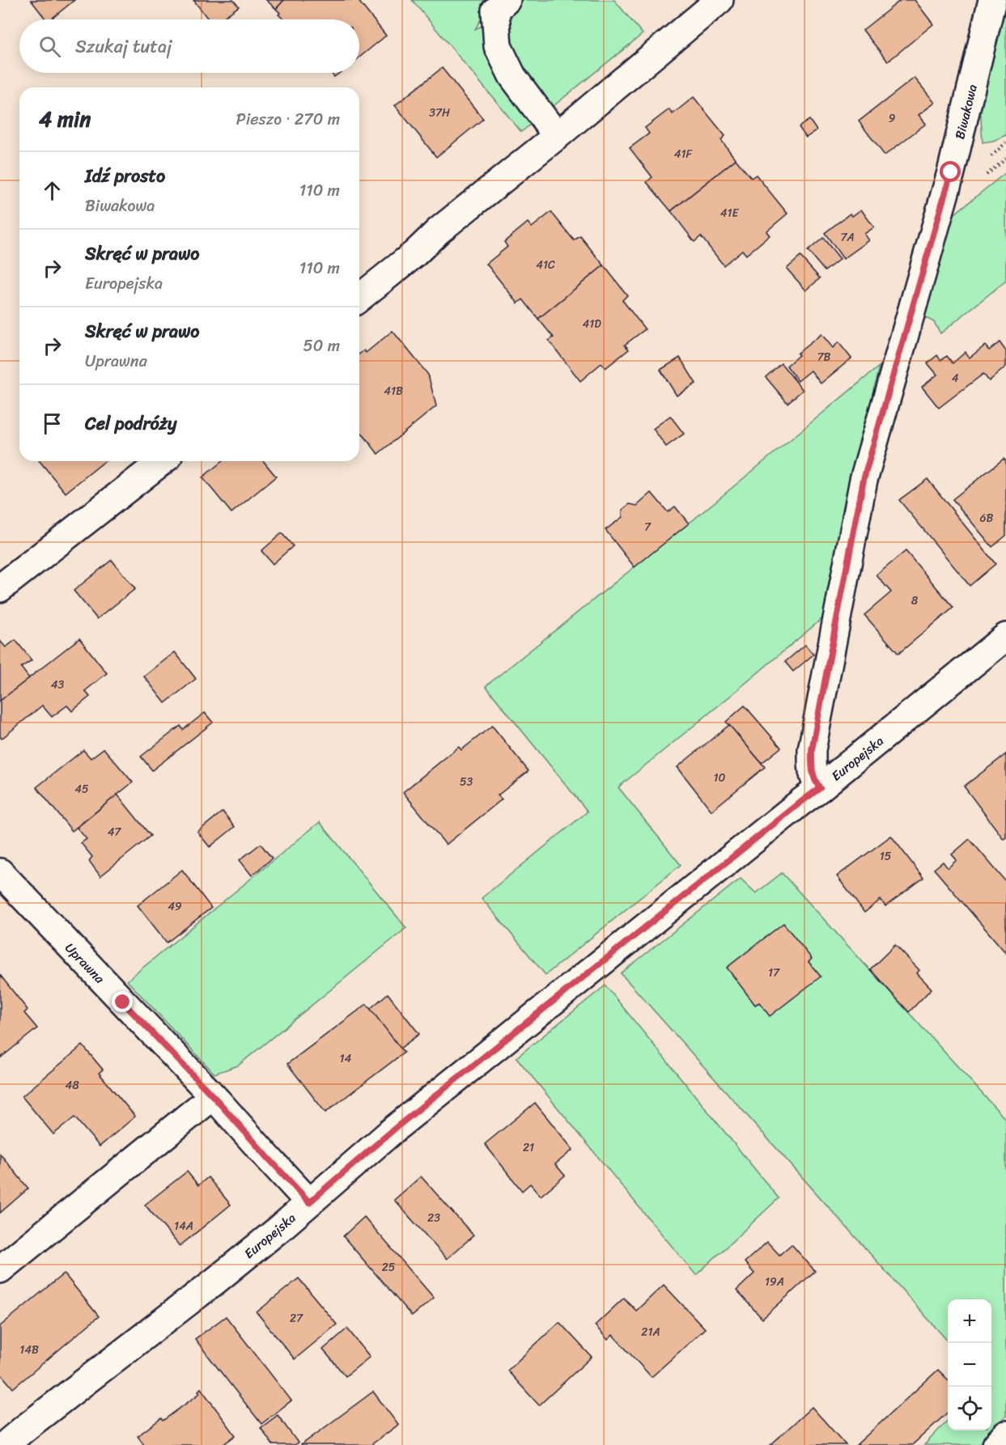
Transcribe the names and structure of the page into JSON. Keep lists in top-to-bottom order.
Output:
{
  "streets": {
    "street": ["Biwakowa", "Europejska", "Uprawna"]
  },
  "crossings": [
    ["Biwakowa", "Europejska"],
    ["Europejska", "Uprawna"]
  ],
  "house_numbers": [
    "37H",
    "9",
    "41F",
    "41E",
    "7A",
    "41C",
    "41D",
    "7B",
    "4",
    "41B",
    "6B",
    "7",
    "8",
    "43",
    "10",
    "53",
    "45",
    "47",
    "15",
    "49",
    "17",
    "14",
    "48",
    "21",
    "23",
    "14A",
    "25",
    "19A",
    "27",
    "21A",
    "14B"
  ],
  "page": {
    "search": "Szukaj tutaj",
    "heading": ["4 min", "Pieszo · 270 m"],
    "list": [
      ["Idź prosto", "Biwakowa", "110 m"],
      ["Skręć w prawo", "Europejska", "110 m"],
      ["Skręć w prawo", "Uprawna", "50 m"],
      "Cel podróży"
    ],
    "map_buttons": ["+", "−"]
  }
}
